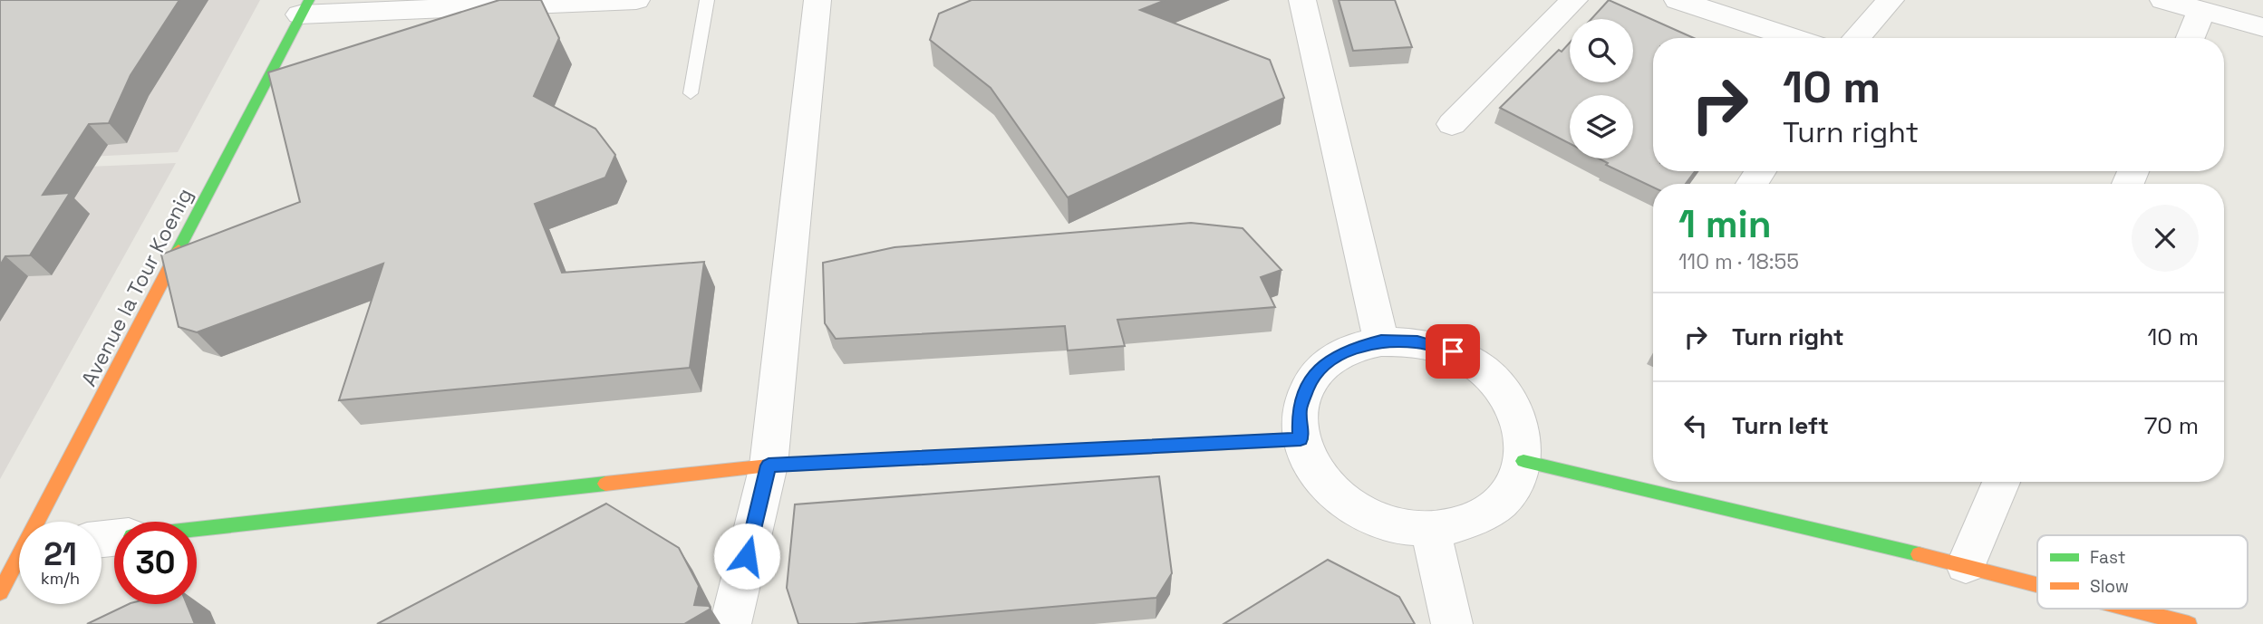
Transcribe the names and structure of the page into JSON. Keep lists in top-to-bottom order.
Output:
{
  "streets": {
    "street": ["Avenue la Tour Koenig"]
  },
  "legend": ["Fast", "Slow"],
  "page": {
    "turn": ["10 m", "Turn right"],
    "heading": ["1 min", "110 m · 18:55"],
    "list": [
      {
        "name": "Turn right",
        "value": "10 m"
      },
      {
        "name": "Turn left",
        "value": "70 m"
      }
    ],
    "speed": "21 km/h",
    "limit": "30"
  }
}
